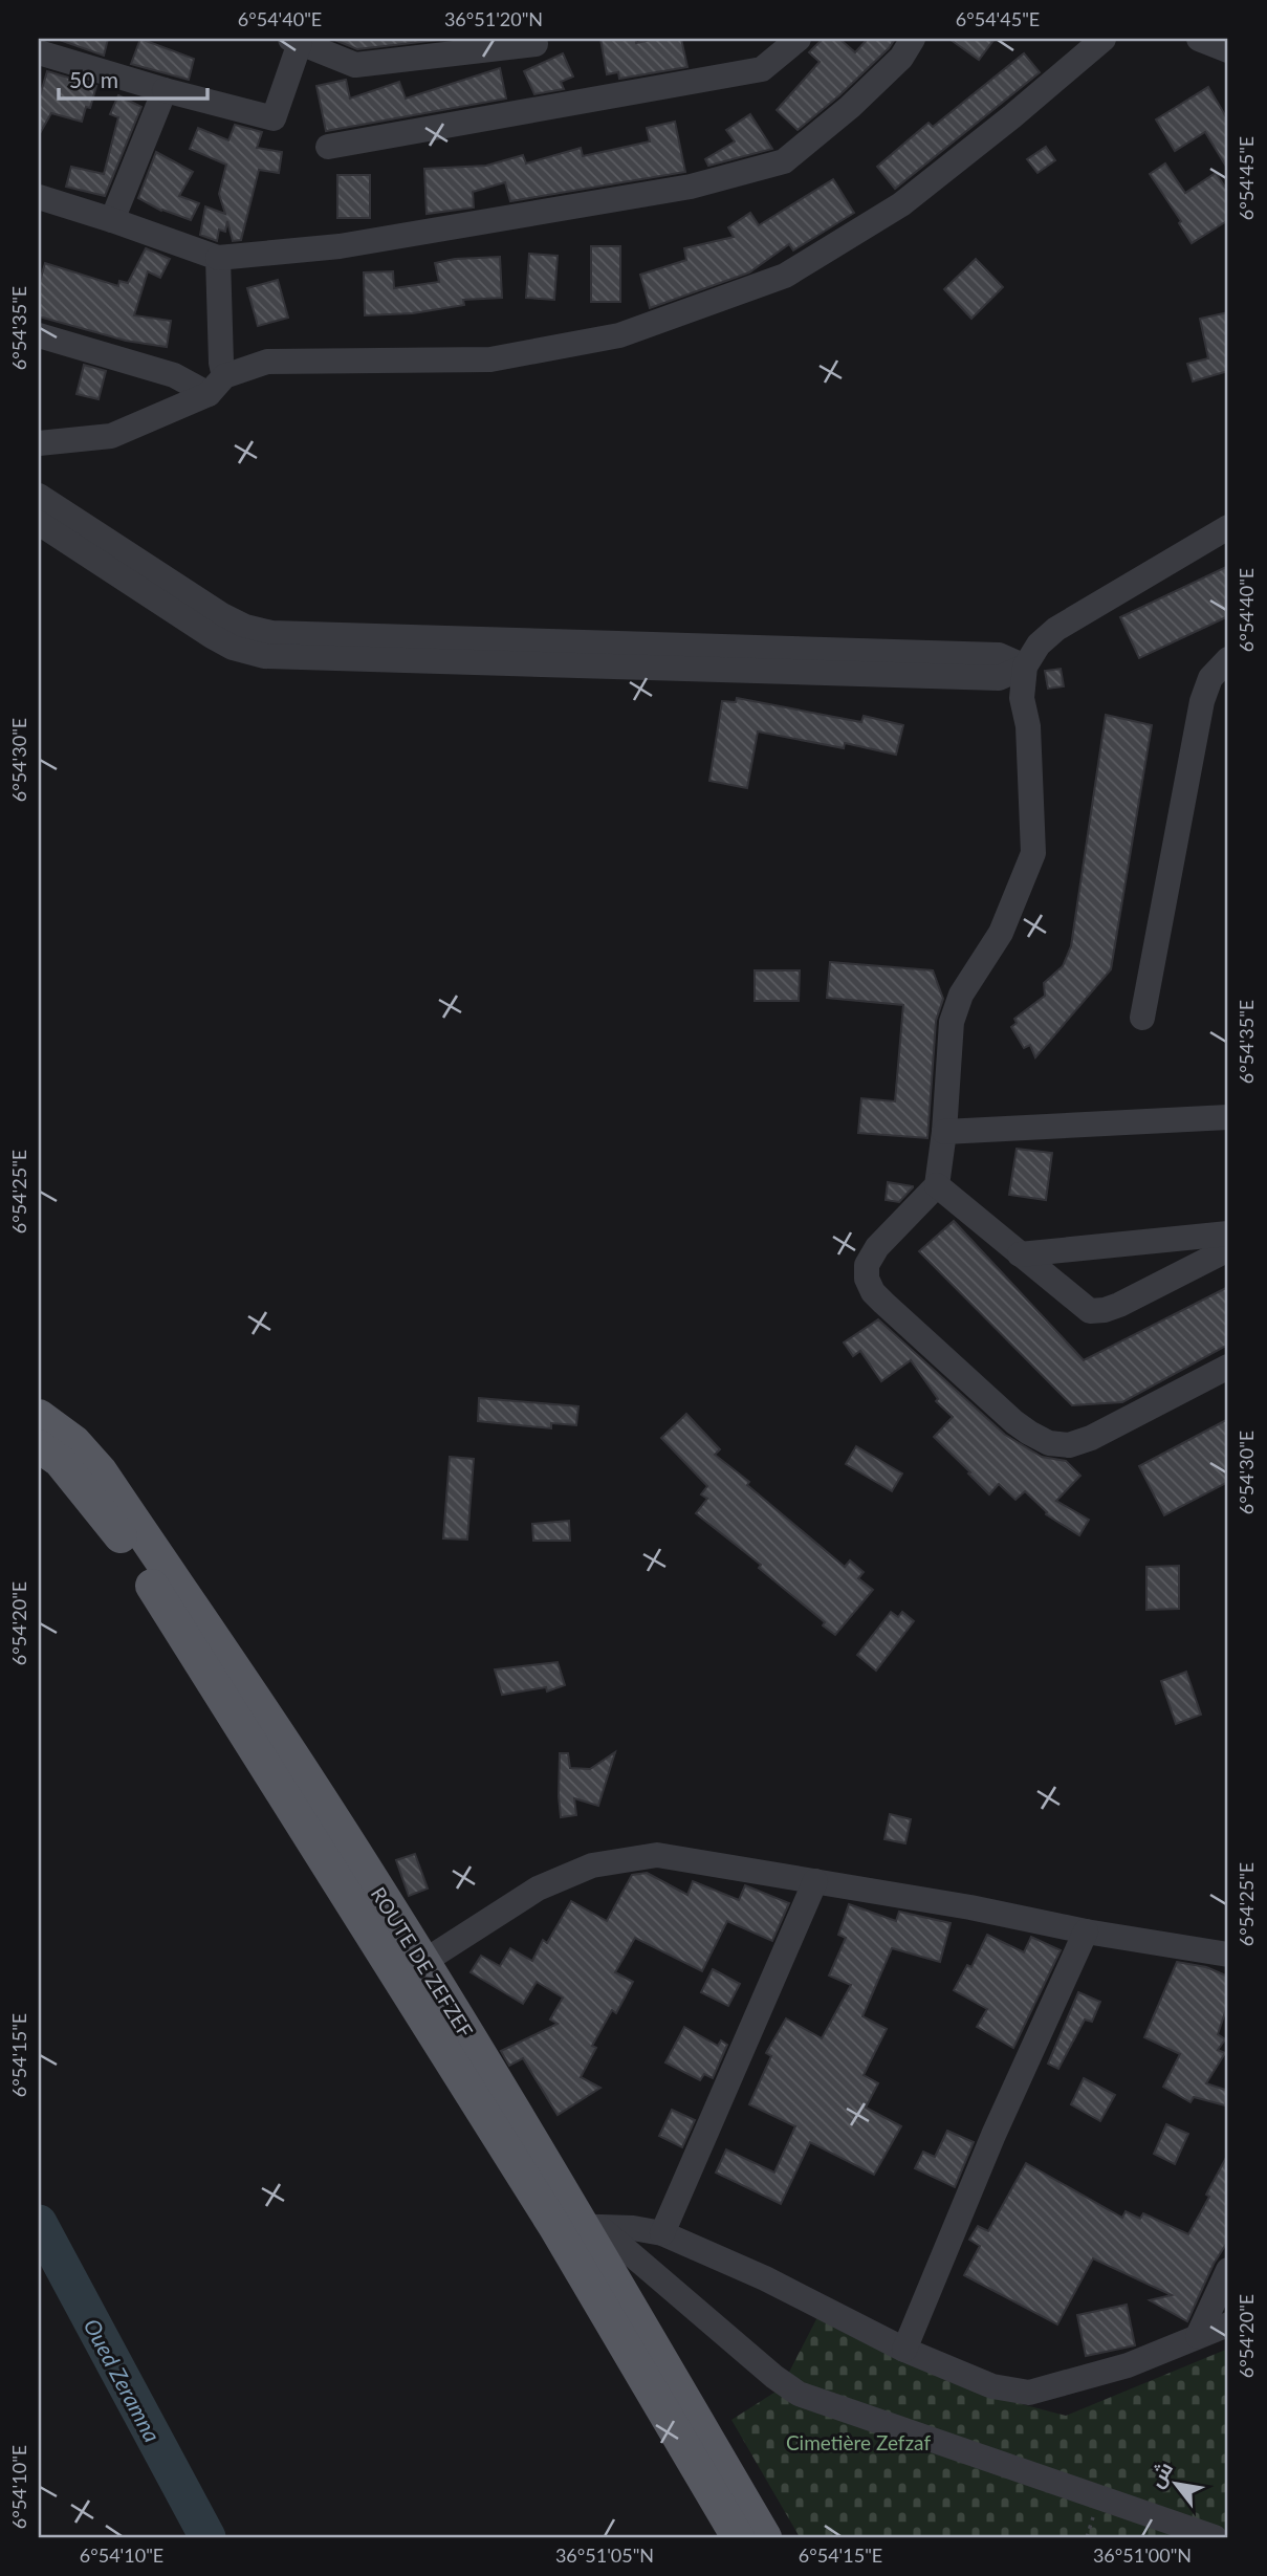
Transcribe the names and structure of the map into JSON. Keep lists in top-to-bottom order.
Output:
{
  "streets": {
    "main road": ["ROUTE DE ZEFZEF"]
  },
  "water": ["Oued Zeramna"],
  "parks": ["Cimetière Zefzaf"],
  "scale_bar": "50 m",
  "north": "top left",
  "coordinates": [
    "6°54'40\"E",
    "36°51'20\"N",
    "6°54'45\"E",
    "6°54'35\"E",
    "6°54'30\"E",
    "6°54'25\"E",
    "6°54'20\"E",
    "6°54'15\"E",
    "6°54'10\"E",
    "36°51'05\"N",
    "36°51'00\"N"
  ]
}
